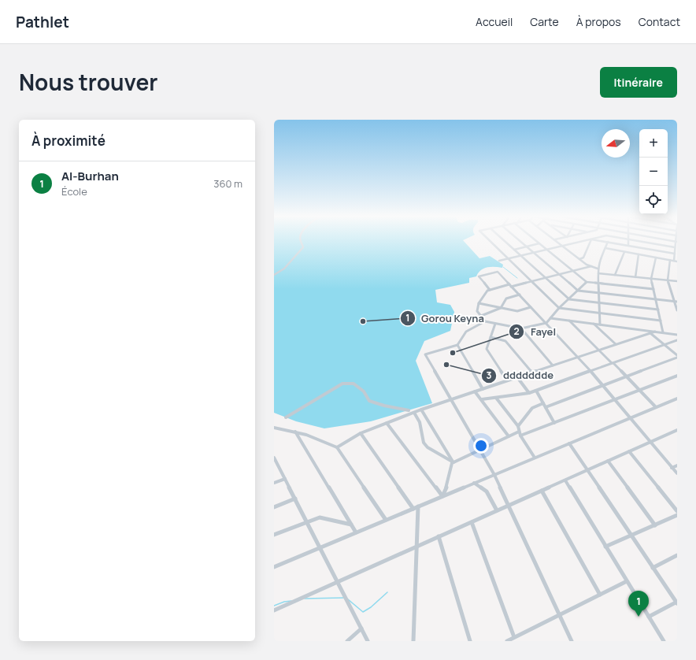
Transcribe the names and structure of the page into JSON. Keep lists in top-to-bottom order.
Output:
{
  "places": ["Gorou Keyna", "Fayel", "ddddddde"],
  "north": "left",
  "page": {
    "header": "Pathlet",
    "nav": [
      "Accueil",
      "Carte",
      "À propos",
      "Contact"
    ],
    "title": "Nous trouver",
    "buttons": "Itinéraire",
    "heading": "À proximité",
    "map_buttons": ["+", "−"],
    "list": [
      {
        "mark": "1",
        "name": "Al-Burhan",
        "note": "École",
        "value": "360 m"
      }
    ],
    "pins": "1"
  }
}
